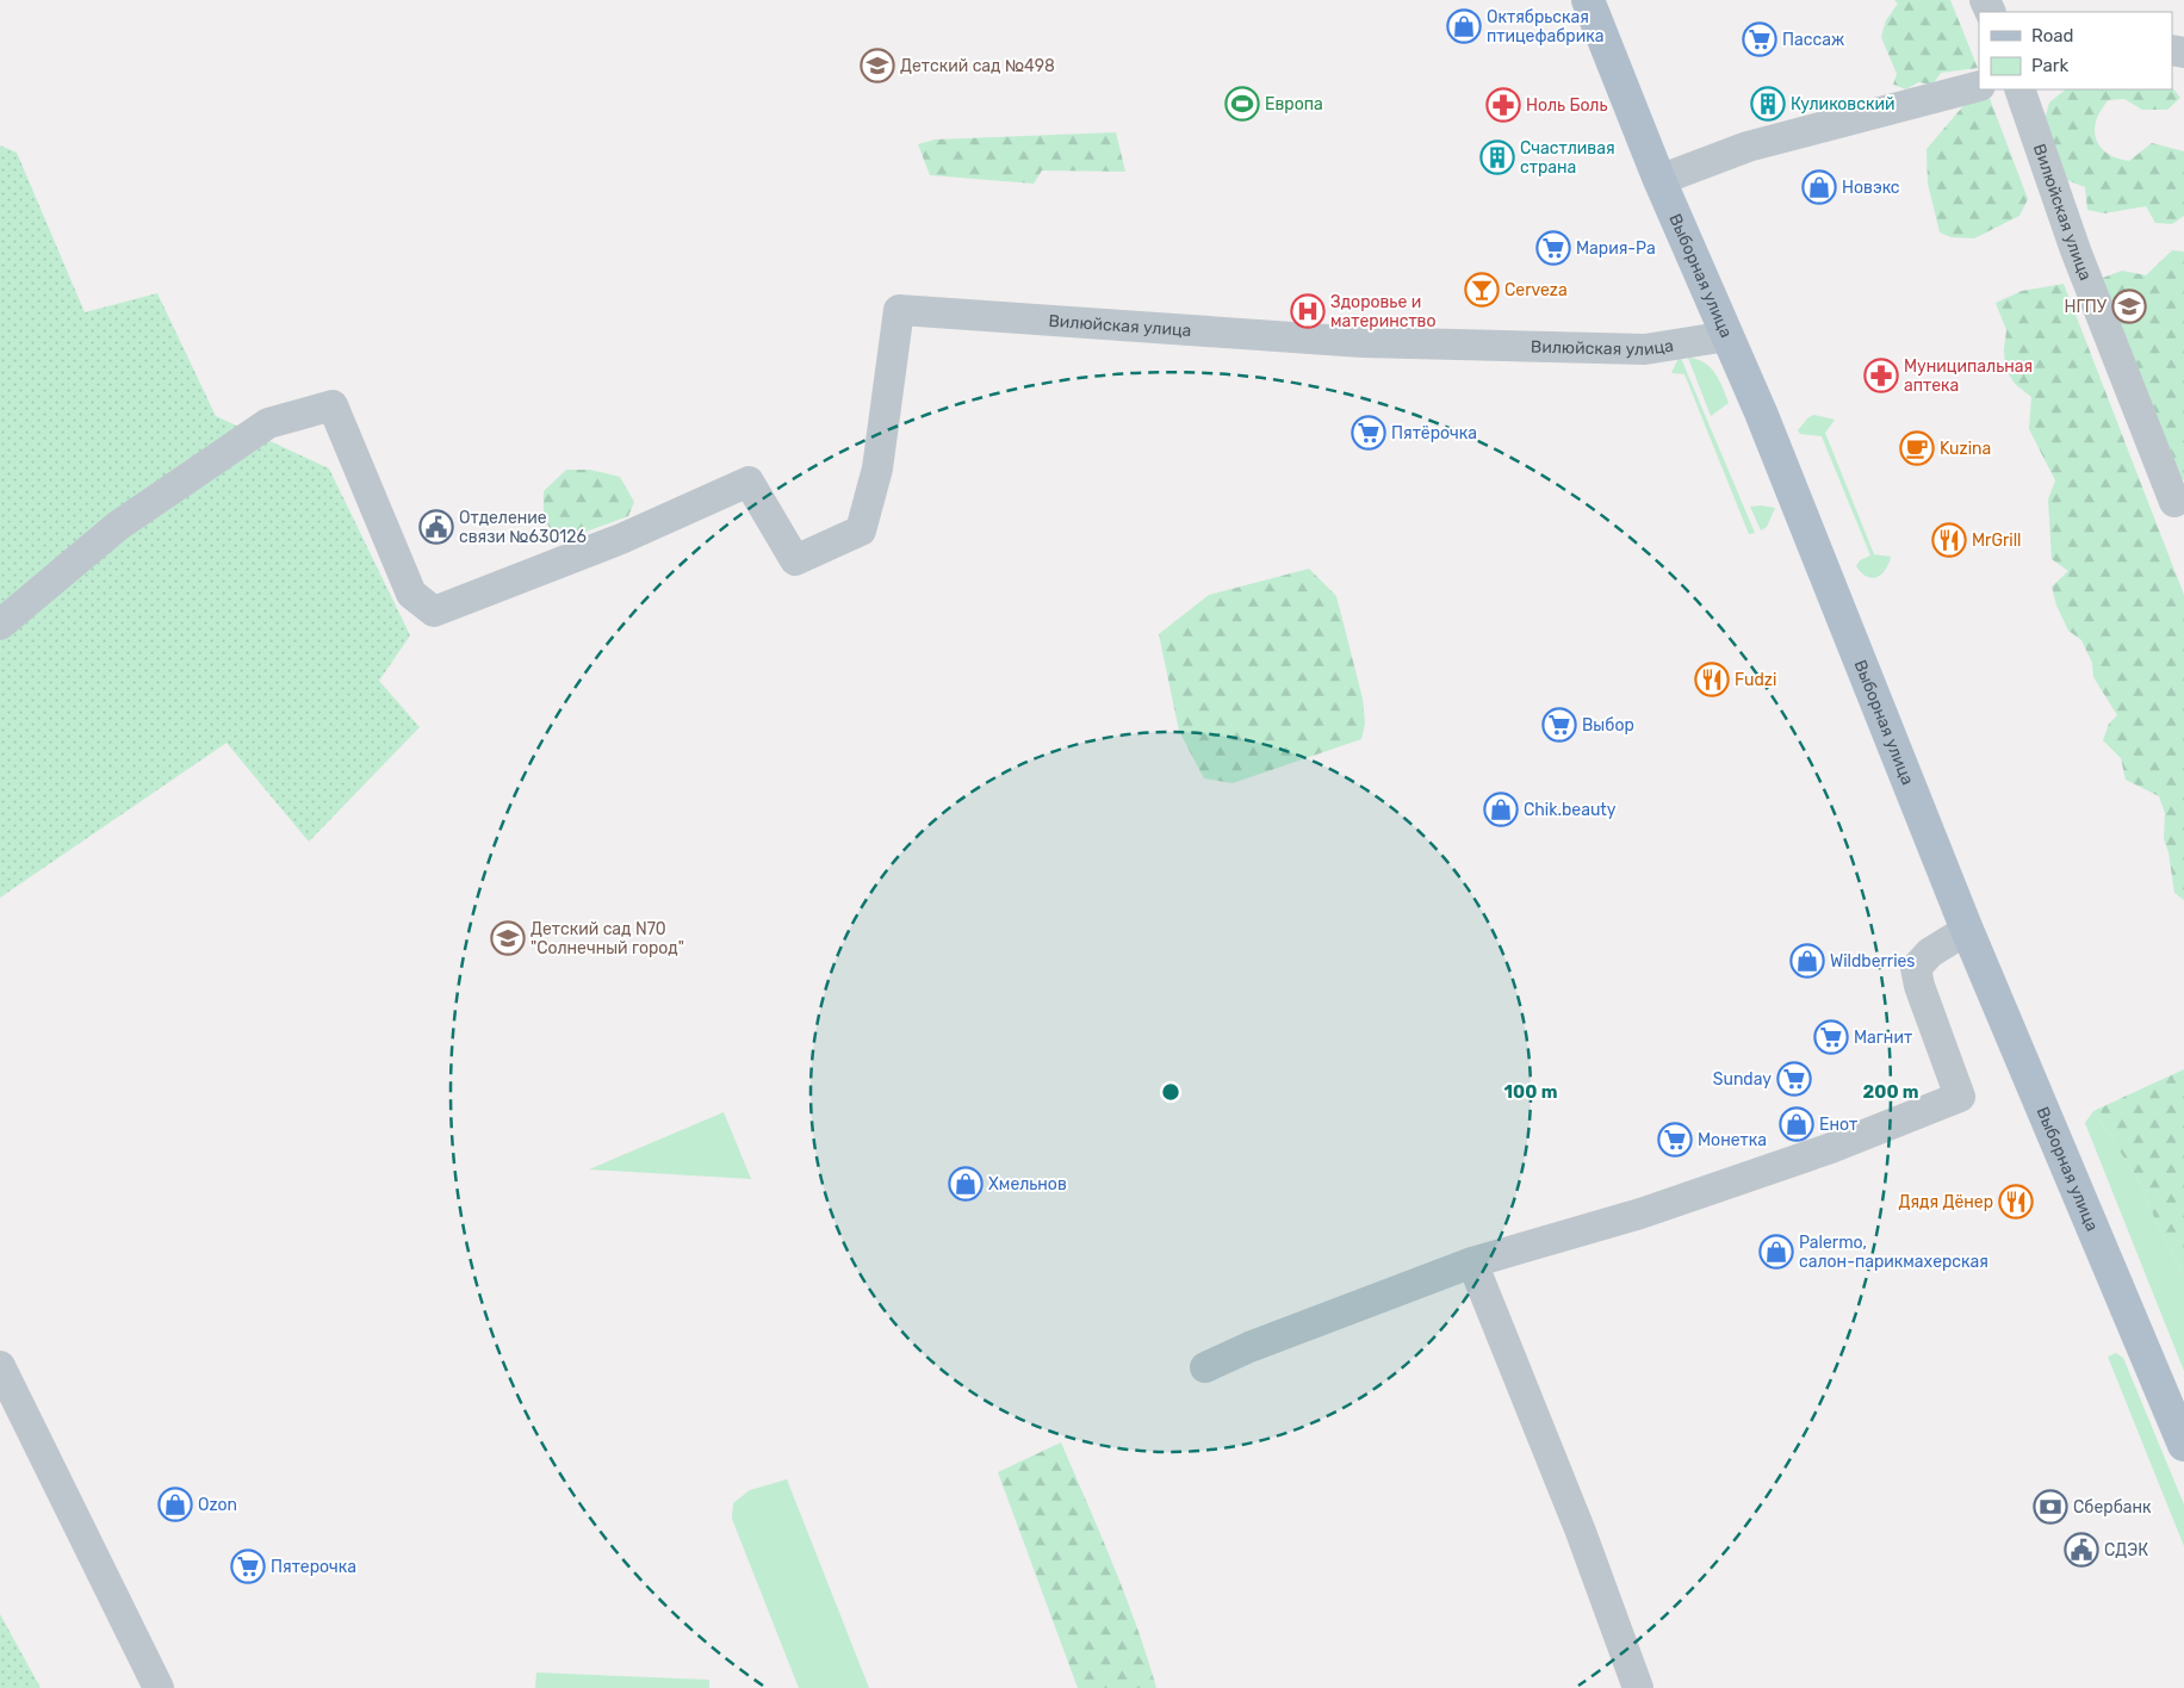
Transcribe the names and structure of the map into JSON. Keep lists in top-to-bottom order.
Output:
{
  "streets": {
    "main road": ["Выборная улица"],
    "street": ["Вилюйская улица"]
  },
  "crossings": [
    ["Вилюйская улица", "Выборная улица"]
  ],
  "places": {
    "shop": [
      "Октябрьская птицефабрика",
      "Новэкс",
      "Chik.beauty",
      "Wildberries",
      "Енот",
      "Хмельнов",
      "Palermo, салон-парикмахерская",
      "Ozon"
    ],
    "supermarket": [
      "Пассаж",
      "Мария-Ра",
      "Пятёрочка",
      "Выбор",
      "Магнит",
      "Sunday",
      "Монетка",
      "Пятерочка"
    ],
    "school or university": ["Детский сад №498", "НГПУ", "Детский сад N70 \"Солнечный город\""],
    "sports": ["Европа"],
    "building": ["Куликовский", "Счастливая страна"],
    "pharmacy": ["Ноль Боль", "Муниципальная аптека"],
    "bar": ["Cerveza"],
    "hospital": ["Здоровье и материнство"],
    "cafe": ["Kuzina"],
    "public building": ["Отделение связи №630126", "СДЭК"],
    "restaurant": ["MrGrill", "Fudzi", "Дядя Дёнер"],
    "bank": ["Сбербанк"]
  },
  "legend": ["Road", "Park"],
  "rings": ["100 m", "200 m"]
}
